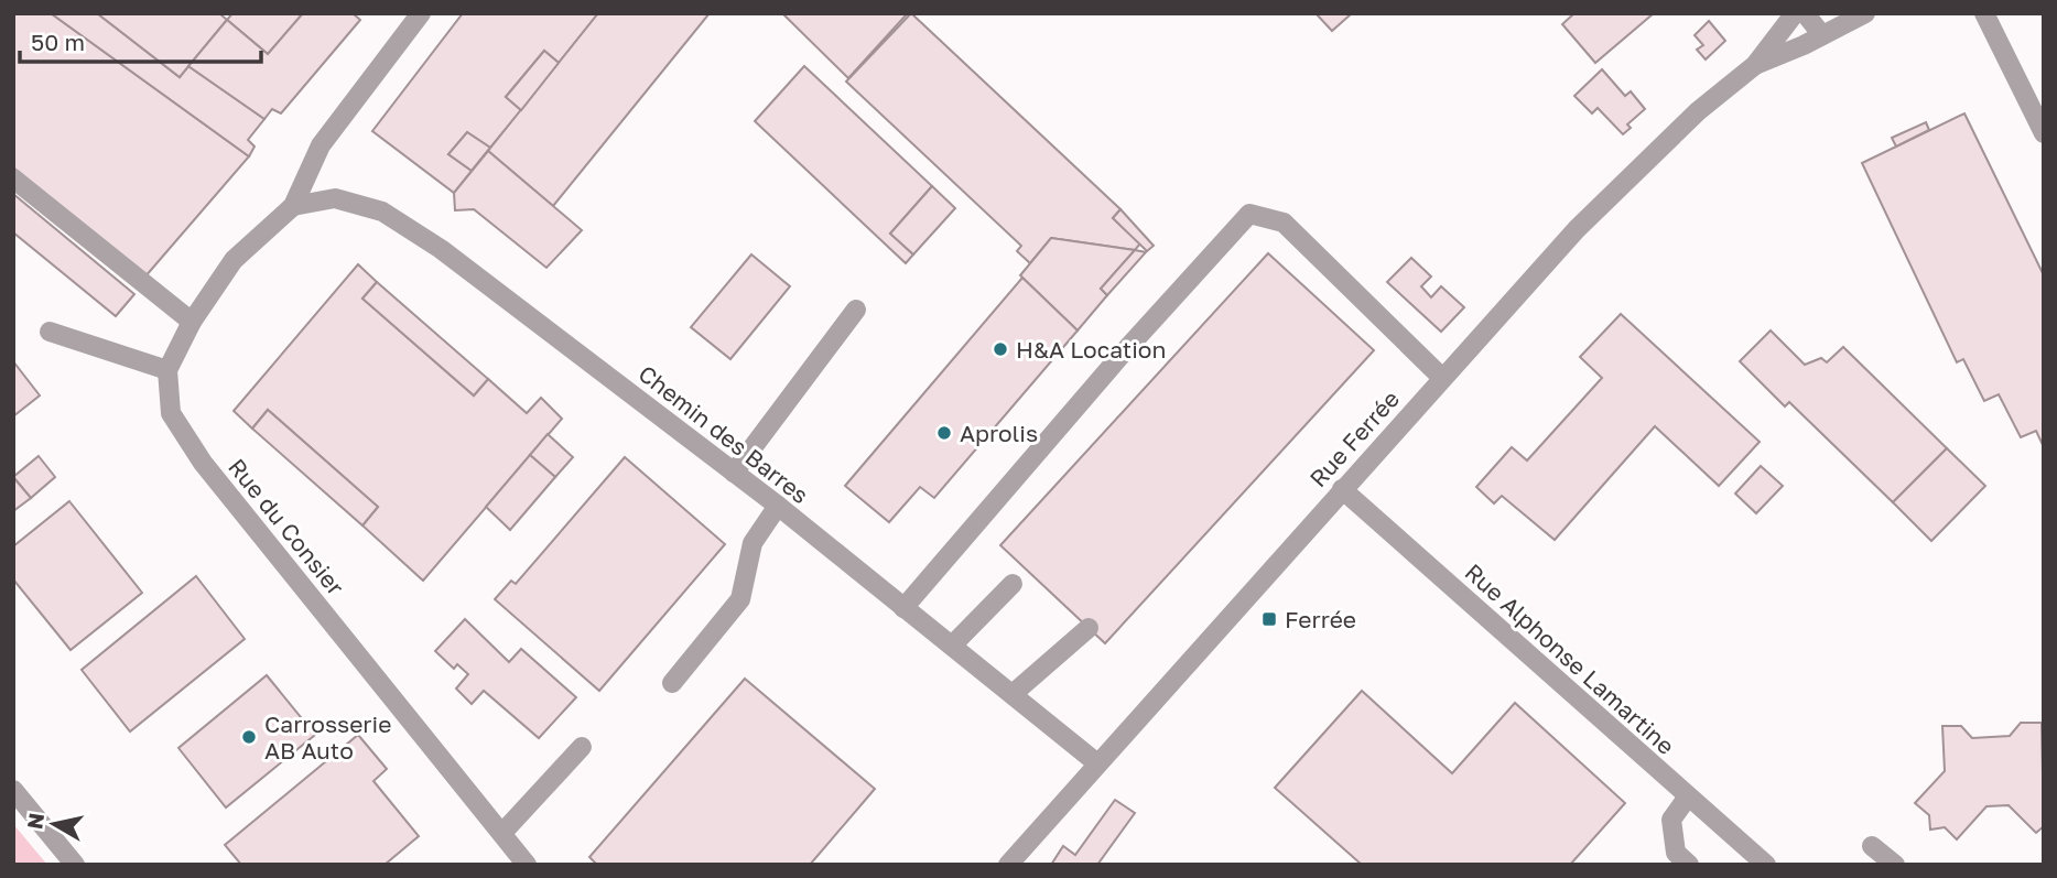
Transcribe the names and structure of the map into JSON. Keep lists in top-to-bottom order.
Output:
{
  "streets": {
    "street": [
      "Chemin des Barres",
      "Rue Ferrée",
      "Rue du Consier",
      "Rue Alphonse Lamartine"
    ]
  },
  "crossings": [
    ["Chemin des Barres", "Rue Ferrée"],
    ["Rue Ferrée", "Rue Alphonse Lamartine"]
  ],
  "places": {
    "other": ["H&A Location", "Aprolis", "Carrosserie AB Auto"],
    "transit": ["Ferrée"]
  },
  "scale_bar": "50 m",
  "north": "left"
}
